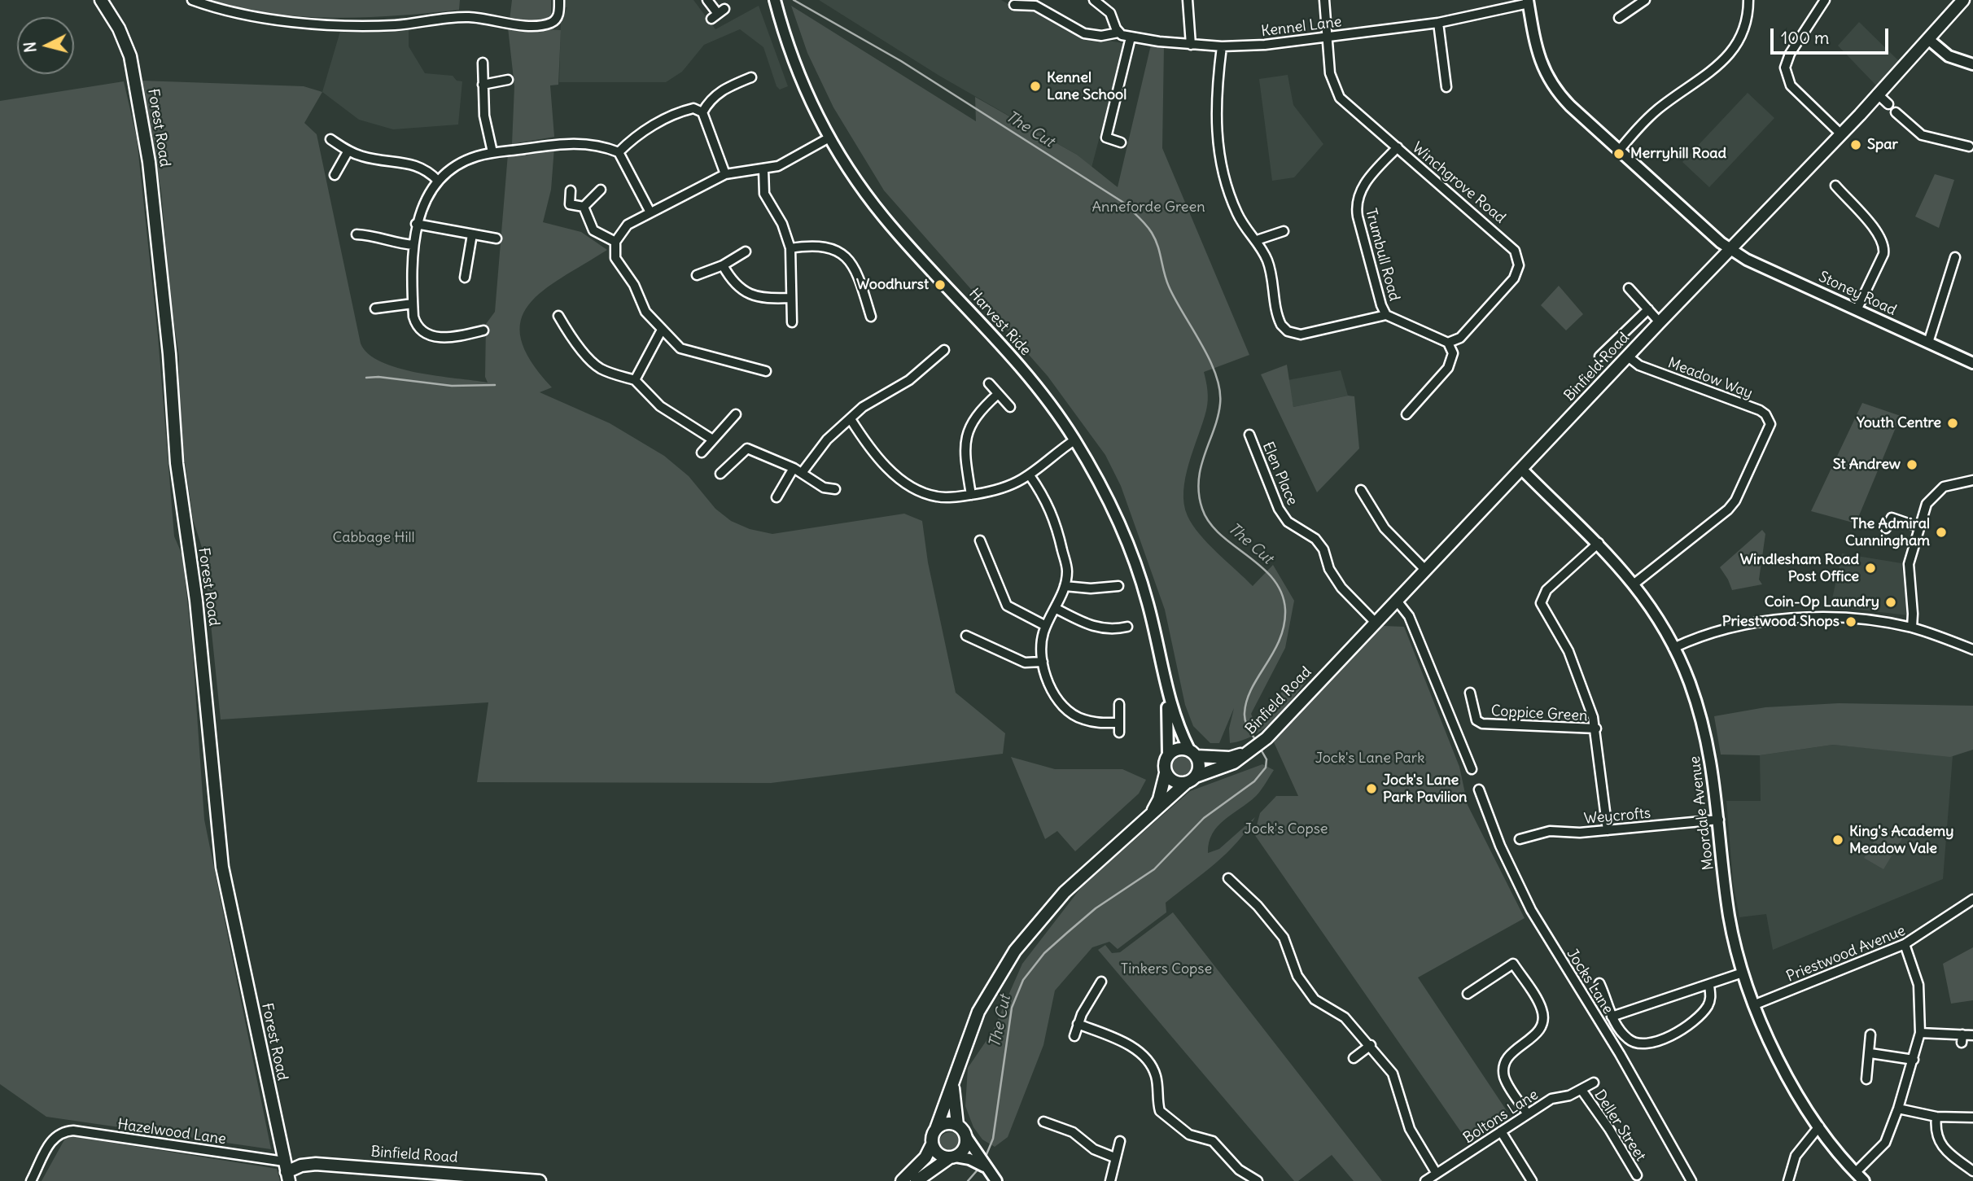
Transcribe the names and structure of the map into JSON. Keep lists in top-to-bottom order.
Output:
{
  "streets": {
    "main road": ["Forest Road", "Binfield Road"],
    "street": [
      "Kennel Lane",
      "Winchgrove Road",
      "Trumbull Road",
      "Stoney Road",
      "Harvest Ride",
      "Meadow Way",
      "Elen Place",
      "Coppice Green",
      "Moordale Avenue",
      "Weycrofts",
      "Priestwood Avenue",
      "Jocks Lane",
      "Boltons Lane",
      "Deller Street",
      "Hazelwood Lane"
    ]
  },
  "crossings": [
    ["Kennel Lane", "Winchgrove Road"],
    ["Kennel Lane", "Stoney Road"],
    ["Forest Road", "Binfield Road"],
    ["Forest Road", "Hazelwood Lane"],
    ["Winchgrove Road", "Trumbull Road"],
    ["Stoney Road", "Binfield Road"],
    ["Harvest Ride", "Binfield Road"],
    ["Binfield Road", "Meadow Way"],
    ["Binfield Road", "Elen Place"],
    ["Binfield Road", "Moordale Avenue"],
    ["Binfield Road", "Hazelwood Lane"],
    ["Meadow Way", "Moordale Avenue"],
    ["Moordale Avenue", "Weycrofts"],
    ["Moordale Avenue", "Priestwood Avenue"],
    ["Boltons Lane", "Deller Street"]
  ],
  "water": ["The Cut"],
  "parks": [
    "Anneforde Green",
    "Cabbage Hill",
    "Jock's Lane Park",
    "Jock's Copse",
    "Tinkers Copse"
  ],
  "places": [
    "Kennel Lane School",
    "Spar",
    "Merryhill Road",
    "Woodhurst",
    "Youth Centre",
    "St Andrew",
    "The Admiral Cunningham",
    "Windlesham Road Post Office",
    "Coin-Op Laundry",
    "Priestwood Shops",
    "Jock's Lane Park Pavilion",
    "King's Academy Meadow Vale"
  ],
  "scale_bar": "100 m",
  "north": "left"
}
